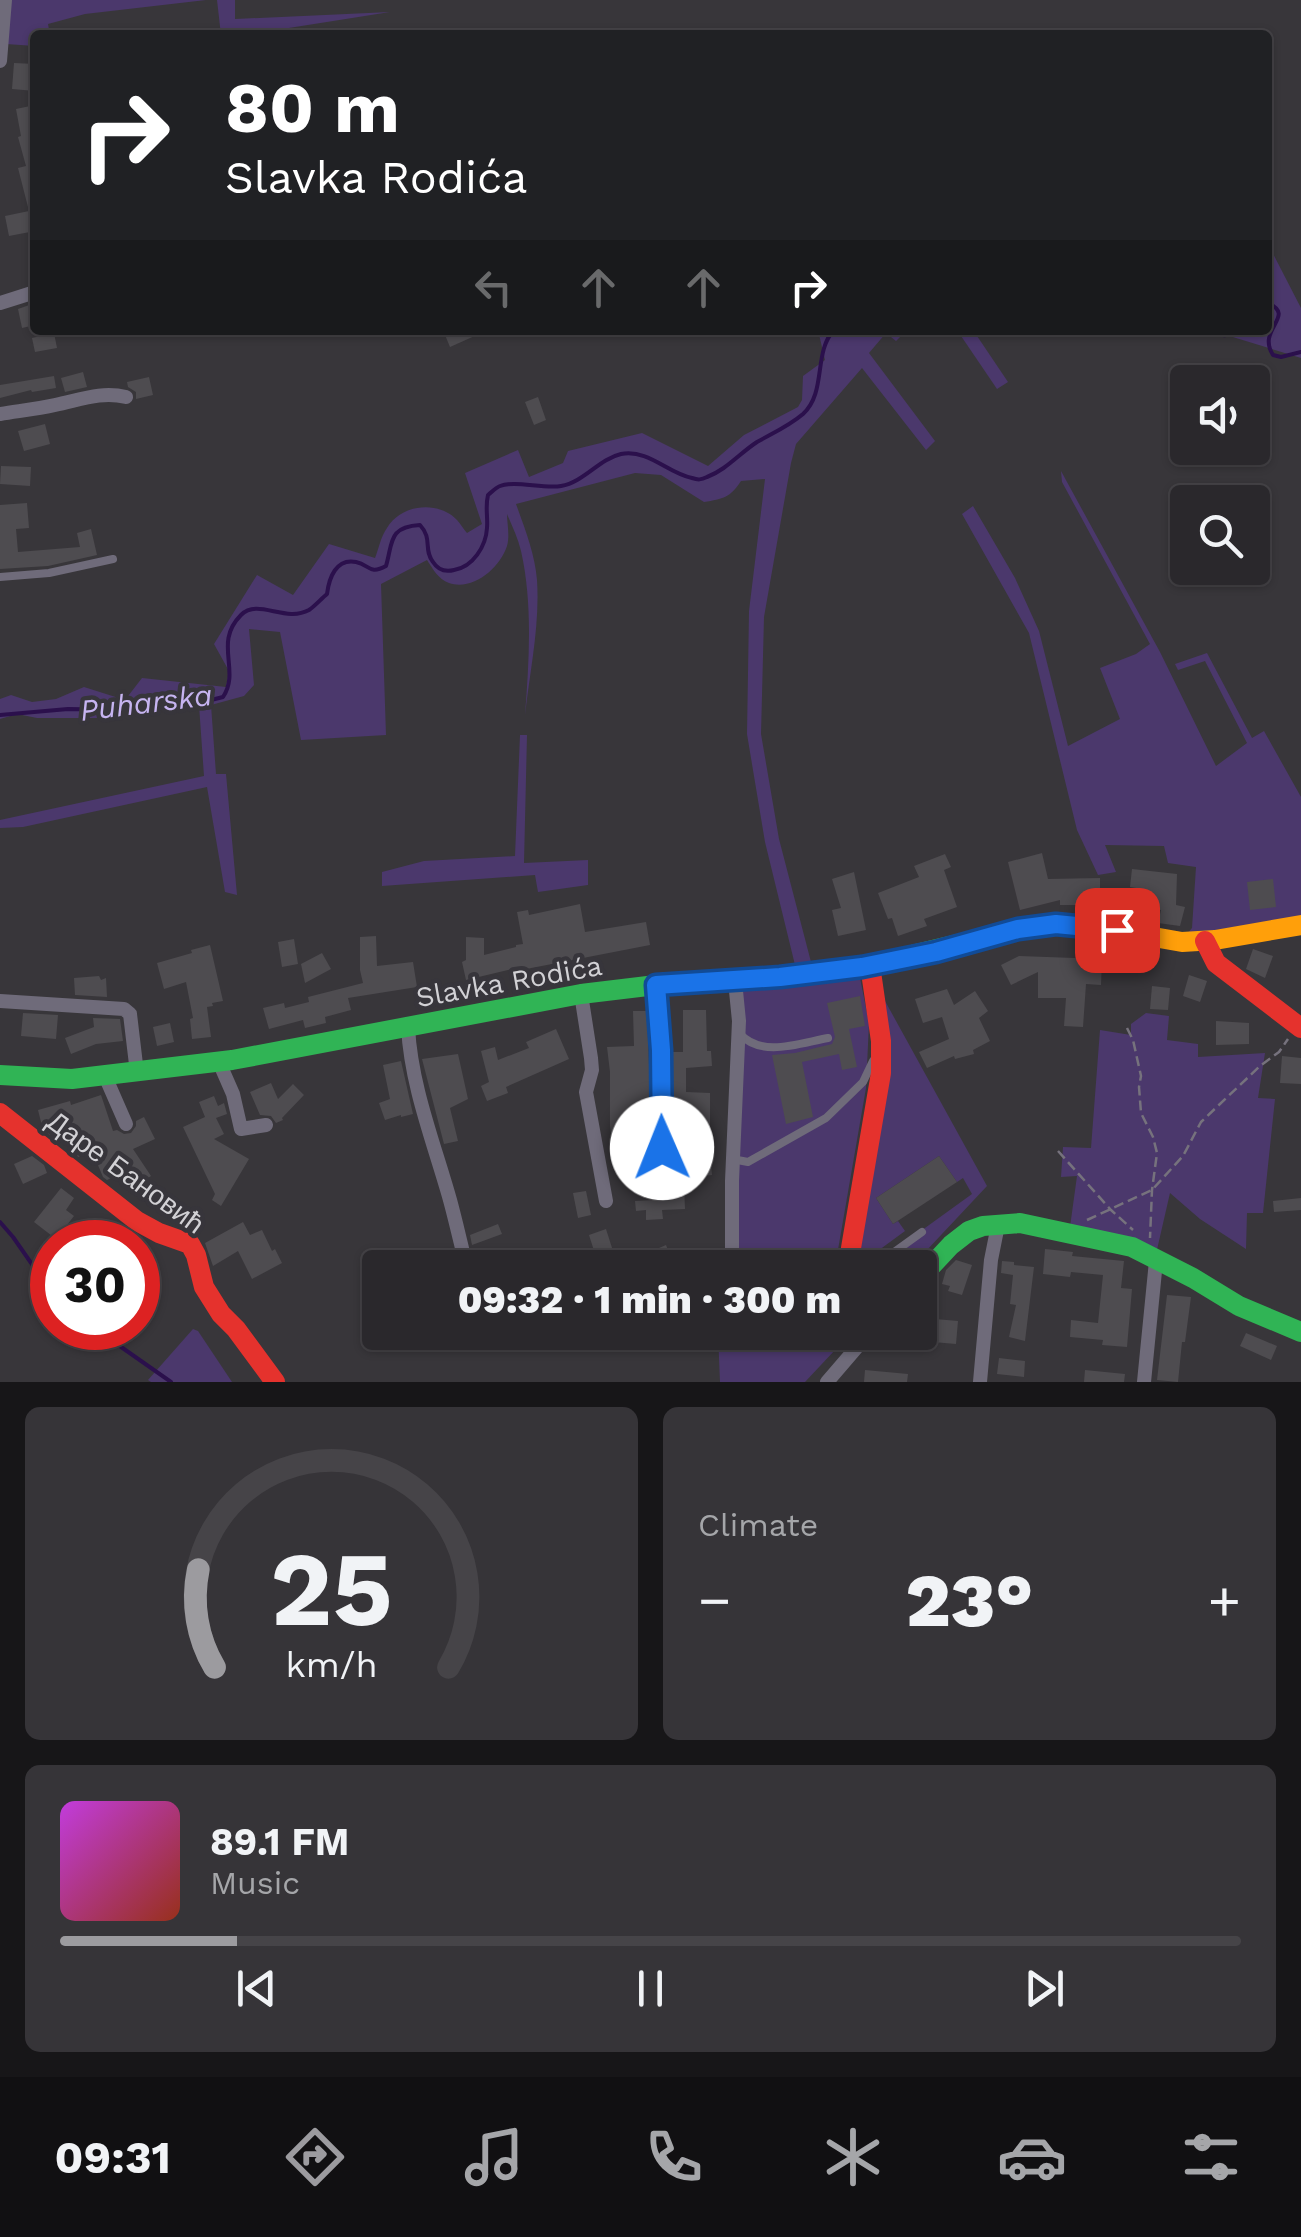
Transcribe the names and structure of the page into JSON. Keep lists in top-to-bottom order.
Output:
{
  "streets": {
    "main road": ["Slavka Rodića", "Даре Бановић"]
  },
  "water": ["Puharska"],
  "page": {
    "turn": ["80 m", "Slavka Rodića"],
    "limit": "30",
    "trip": "09:32 · 1 min · 300 m",
    "tile": "Climate",
    "heat": ["−", "23°", "+"],
    "song": ["89.1 FM", "Music"],
    "tabs": "09:31",
    "gauge": ["25", "km/h"]
  }
}
